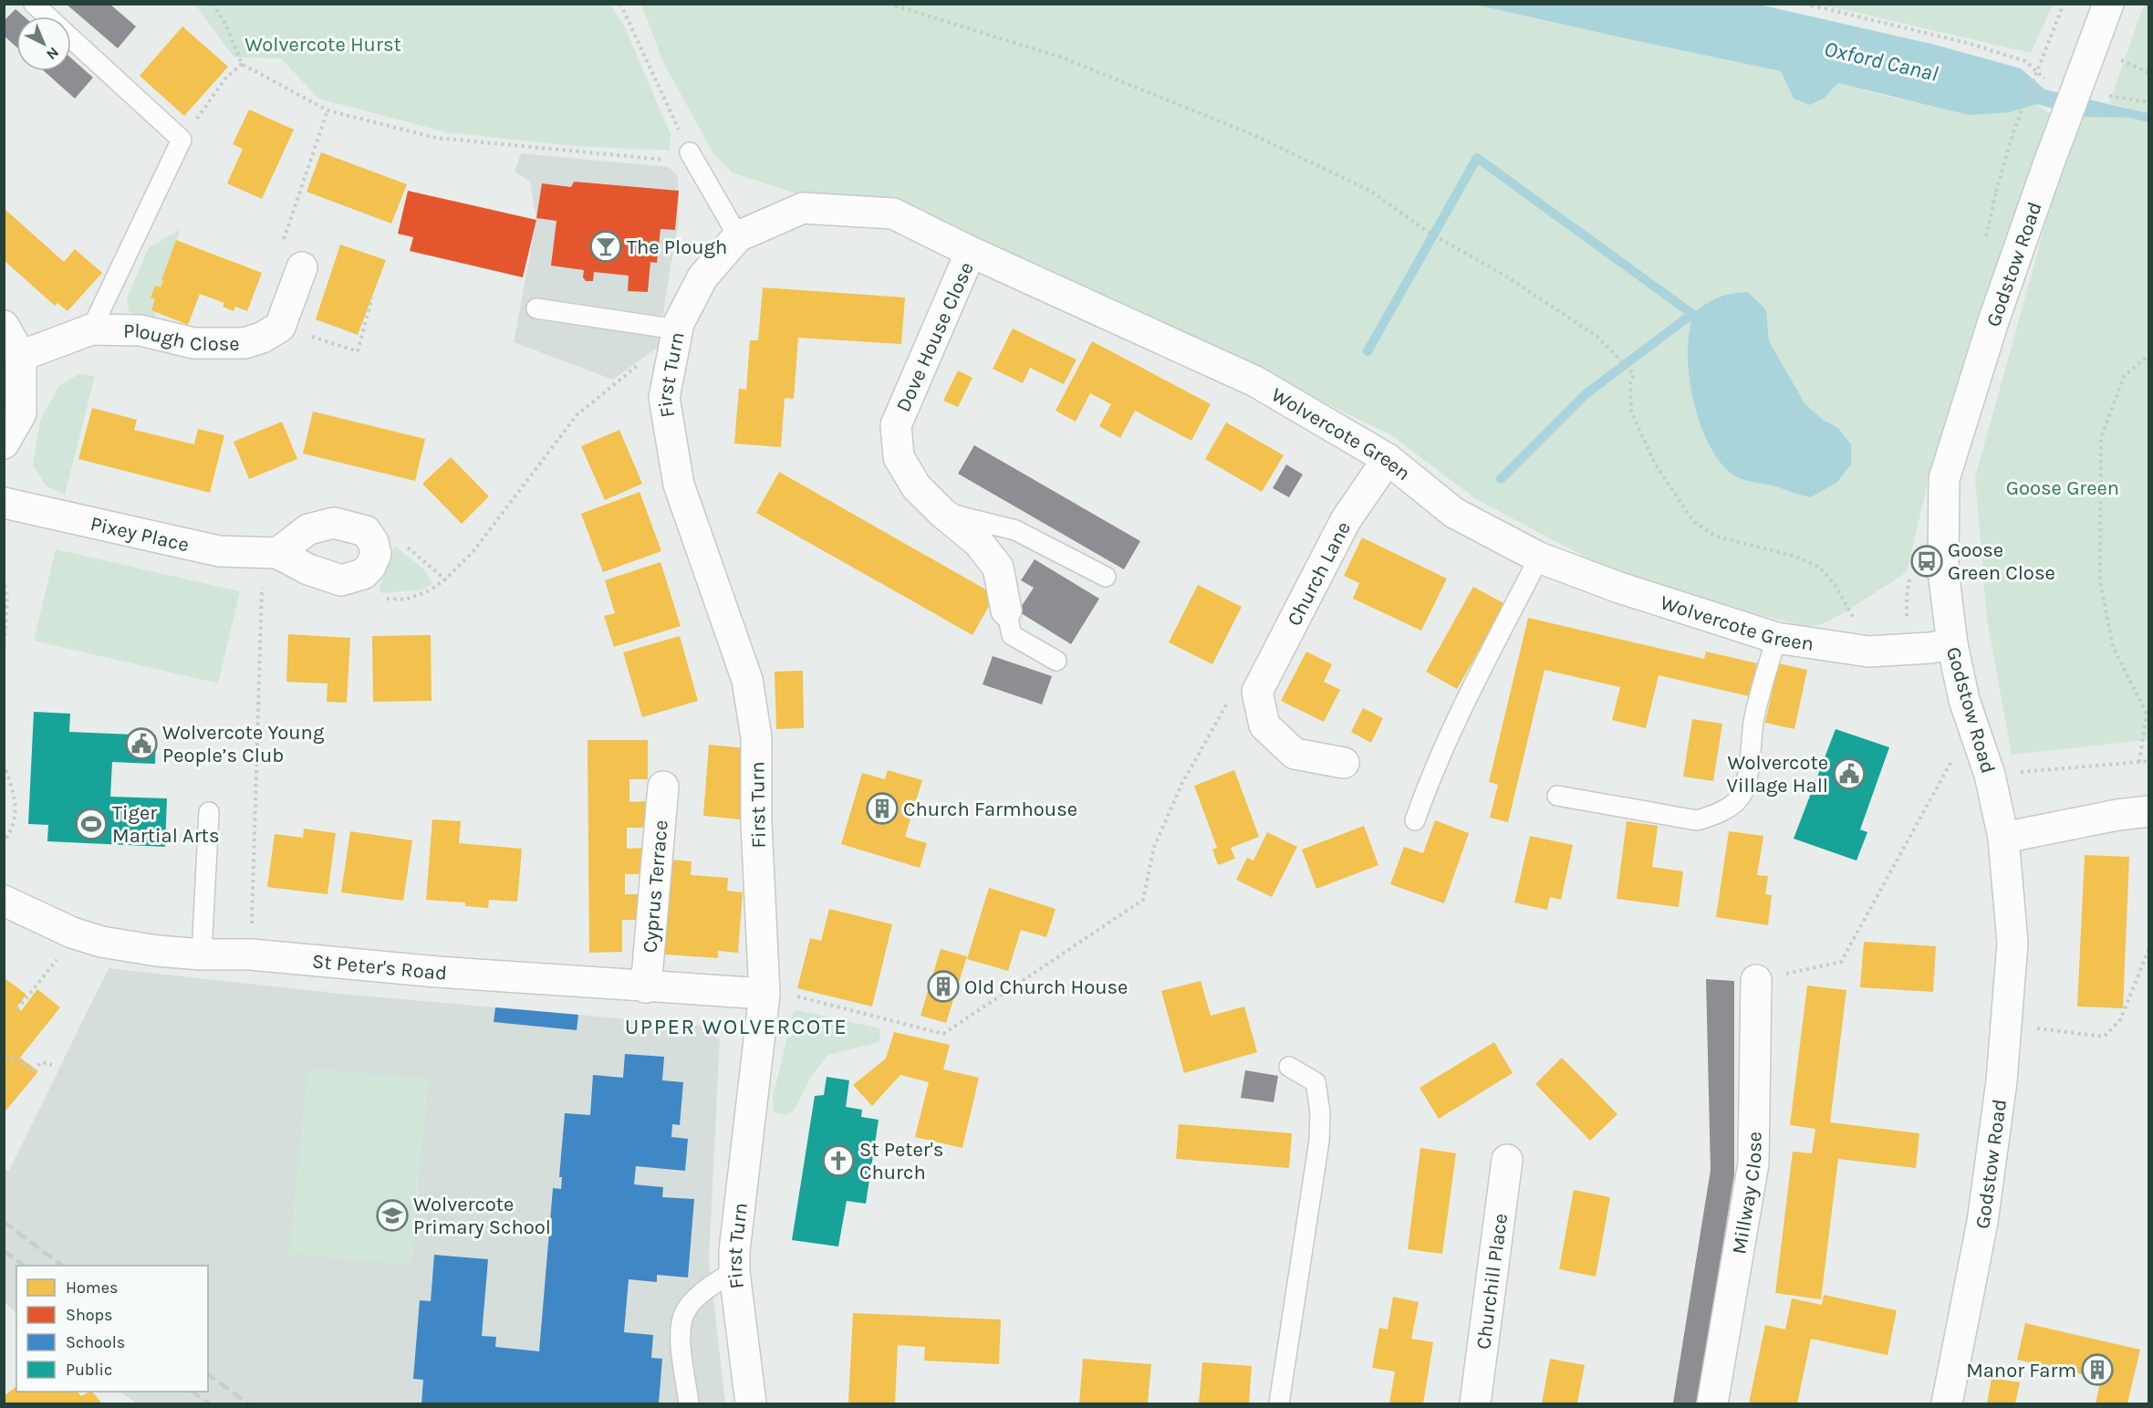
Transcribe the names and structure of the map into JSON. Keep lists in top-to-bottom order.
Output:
{
  "streets": {
    "street": [
      "Godstow Road",
      "Plough Close",
      "Dove House Close",
      "First Turn",
      "Wolvercote Green",
      "Pixey Place",
      "Church Lane",
      "Cyprus Terrace",
      "St Peter's Road",
      "Millway Close",
      "Churchill Place"
    ]
  },
  "crossings": [
    ["Godstow Road", "Wolvercote Green"],
    ["Dove House Close", "Wolvercote Green"],
    ["First Turn", "Wolvercote Green"],
    ["First Turn", "St Peter's Road"],
    ["Wolvercote Green", "Church Lane"],
    ["Cyprus Terrace", "St Peter's Road"]
  ],
  "districts": ["UPPER WOLVERCOTE"],
  "water": ["Oxford Canal"],
  "parks": ["Wolvercote Hurst", "Goose Green"],
  "places": {
    "bar": ["The Plough"],
    "bus stop": ["Goose Green Close"],
    "public building": ["Wolvercote Young People’s Club", "Wolvercote Village Hall"],
    "building": ["Church Farmhouse", "Old Church House", "Manor Farm"],
    "sports": ["Tiger Martial Arts"],
    "church": ["St Peter's Church"],
    "school or university": ["Wolvercote Primary School"]
  },
  "legend": [
    "Homes",
    "Shops",
    "Schools",
    "Public"
  ],
  "north": "bottom right"
}
